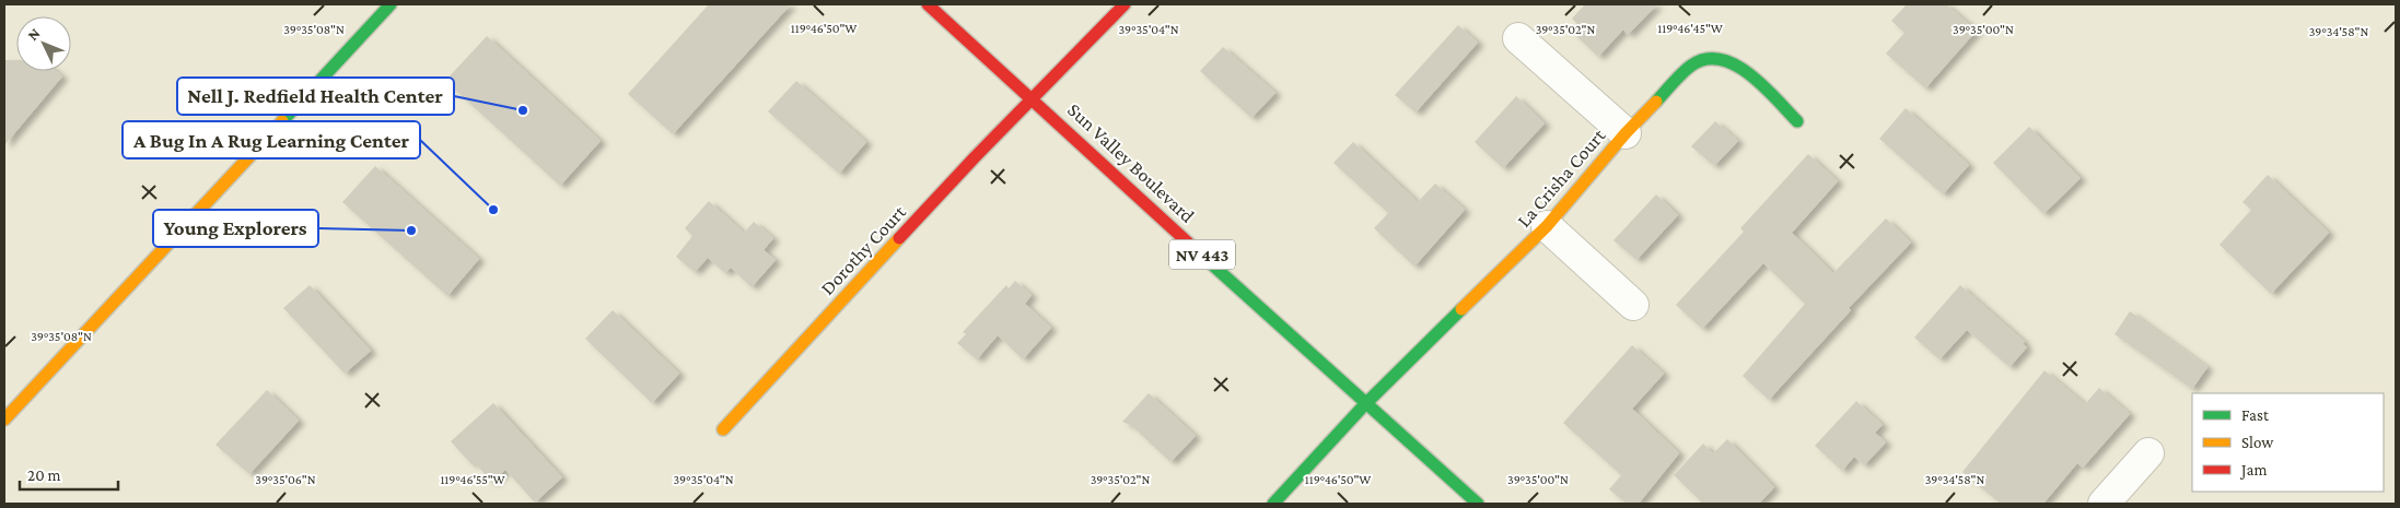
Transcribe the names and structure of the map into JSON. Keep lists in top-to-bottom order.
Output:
{
  "streets": {
    "street": [
      "Sun Valley Boulevard",
      "La Crisha Court",
      "Dorothy Court",
      "NV 443"
    ]
  },
  "crossings": [
    ["Sun Valley Boulevard", "La Crisha Court"],
    ["Sun Valley Boulevard", "Dorothy Court"]
  ],
  "places": ["Nell J. Redfield Health Center", "A Bug In A Rug Learning Center", "Young Explorers"],
  "legend": ["Fast", "Slow", "Jam"],
  "scale_bar": "20 m",
  "north": "top left",
  "coordinates": [
    "119°46'50\"W",
    "119°46'45\"W",
    "39°35'08\"N",
    "39°35'04\"N",
    "39°35'02\"N",
    "39°35'00\"N",
    "39°34'58\"N",
    "39°35'06\"N",
    "119°46'55\"W"
  ]
}
